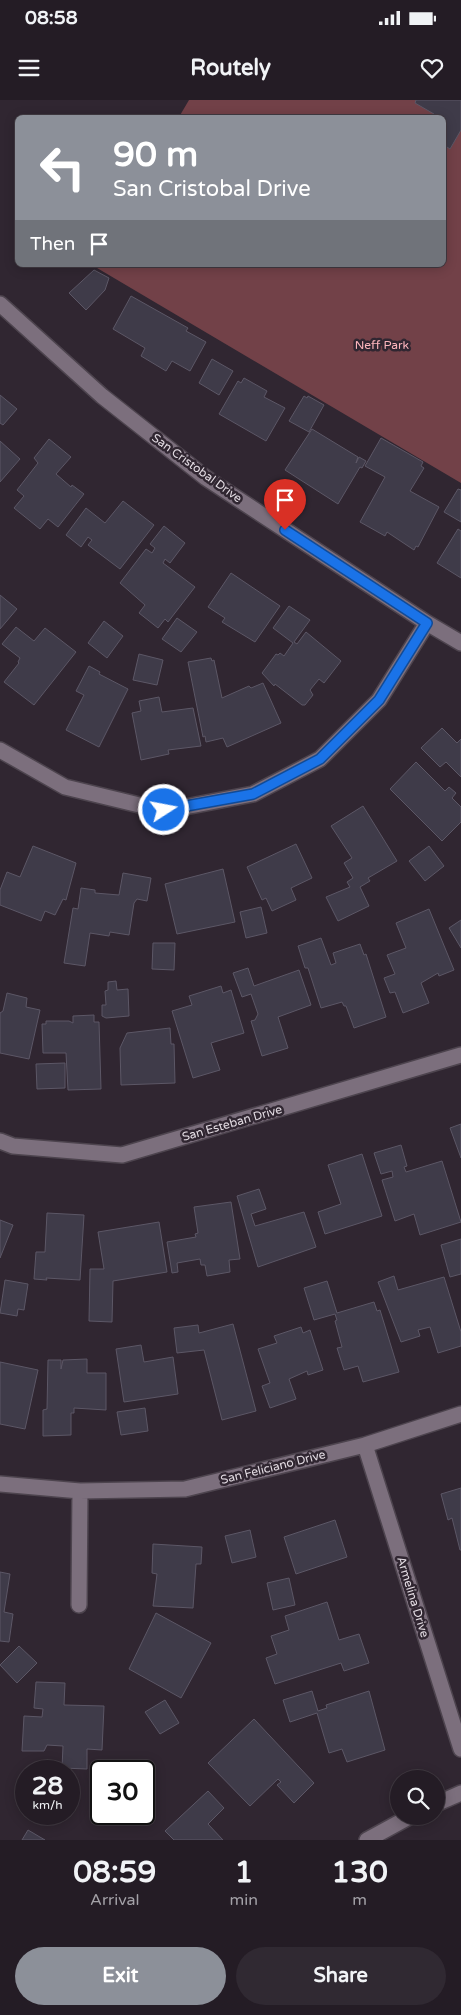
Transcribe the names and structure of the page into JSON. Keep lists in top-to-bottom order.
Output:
{
  "streets": {
    "street": [
      "San Cristobal Drive",
      "San Esteban Drive",
      "San Feliciano Drive",
      "Armelina Drive"
    ]
  },
  "crossings": [
    ["San Feliciano Drive", "Armelina Drive"]
  ],
  "parks": ["Neff Park"],
  "page": {
    "status": "08:58",
    "header": "Routely",
    "turn": ["90 m", "San Cristobal Drive"],
    "then": "Then",
    "speed": "28 km/h",
    "limit": "30",
    "eta": [
      "08:59",
      "Arrival",
      "1",
      "min",
      "130",
      "m"
    ],
    "buttons": ["Exit", "Share"]
  }
}
